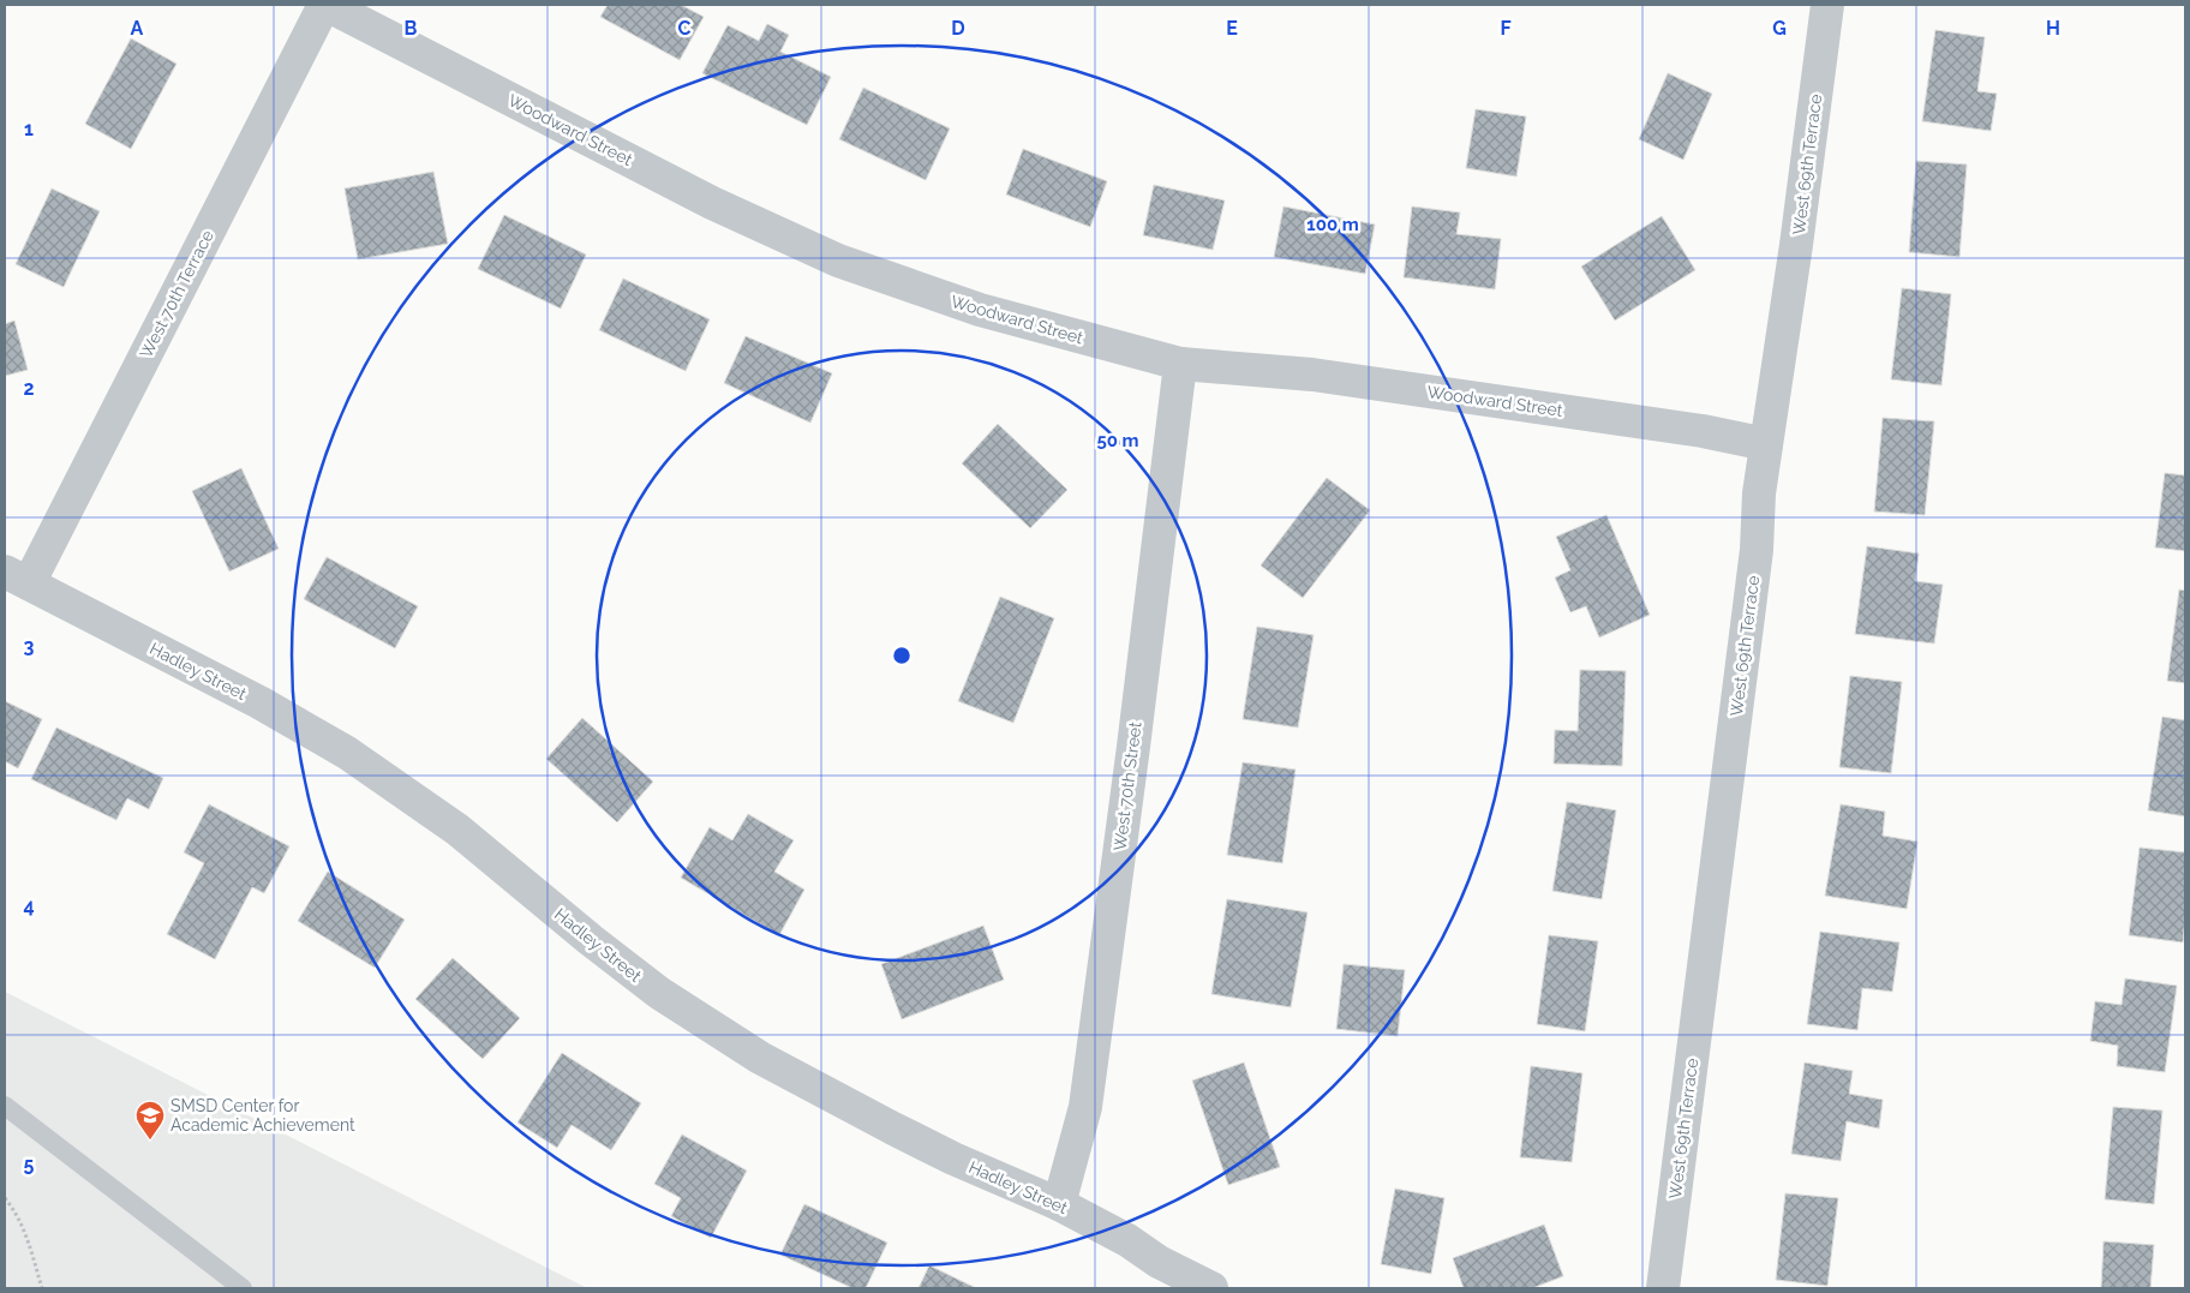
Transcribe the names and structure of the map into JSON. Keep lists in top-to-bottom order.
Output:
{
  "streets": {
    "street": [
      "Woodward Street",
      "West 69th Terrace",
      "West 70th Terrace",
      "Hadley Street",
      "West 70th Street"
    ]
  },
  "crossings": [
    ["Woodward Street", "West 69th Terrace"],
    ["Woodward Street", "West 70th Terrace"],
    ["Woodward Street", "West 70th Street"],
    ["West 70th Terrace", "Hadley Street"],
    ["Hadley Street", "West 70th Street"]
  ],
  "places": {
    "school or university": ["SMSD Center for Academic Achievement"]
  },
  "grid": {
    "columns": [
      "A",
      "B",
      "C",
      "D",
      "E",
      "F",
      "G",
      "H"
    ],
    "rows": [
      "1",
      "2",
      "3",
      "4",
      "5"
    ]
  },
  "rings": ["100 m", "50 m"]
}
